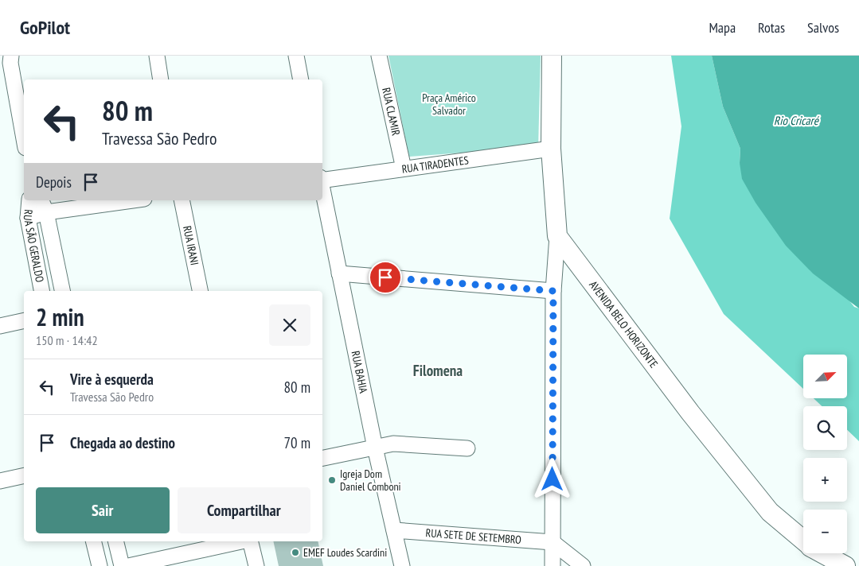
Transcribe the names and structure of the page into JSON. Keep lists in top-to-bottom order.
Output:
{
  "streets": {
    "main road": ["AVENIDA BELO HORIZONTE"],
    "street": [
      "RUA CLAMIR",
      "RUA TIRADENTES",
      "RUA SÃO GERALDO",
      "RUA IRANI",
      "RUA BAHIA",
      "RUA SETE DE SETEMBRO"
    ]
  },
  "crossings": [
    ["RUA CLAMIR", "RUA TIRADENTES"],
    ["RUA BAHIA", "RUA SETE DE SETEMBRO"]
  ],
  "districts": ["Filomena"],
  "water": ["Rio Cricaré"],
  "parks": ["Praça Américo Salvador"],
  "places": ["Igreja Dom Daniel Comboni", "EMEF Loudes Scardini"],
  "north": "top right",
  "page": {
    "header": "GoPilot",
    "nav": ["Mapa", "Rotas", "Salvos"],
    "turn": ["80 m", "Travessa São Pedro"],
    "then": "Depois",
    "heading": ["2 min", "150 m · 14:42"],
    "map_buttons": ["+", "−"],
    "list": [
      {
        "name": "Vire à esquerda",
        "note": "Travessa São Pedro",
        "value": "80 m"
      },
      {
        "name": "Chegada ao destino",
        "value": "70 m"
      }
    ],
    "buttons": ["Sair", "Compartilhar"]
  }
}
